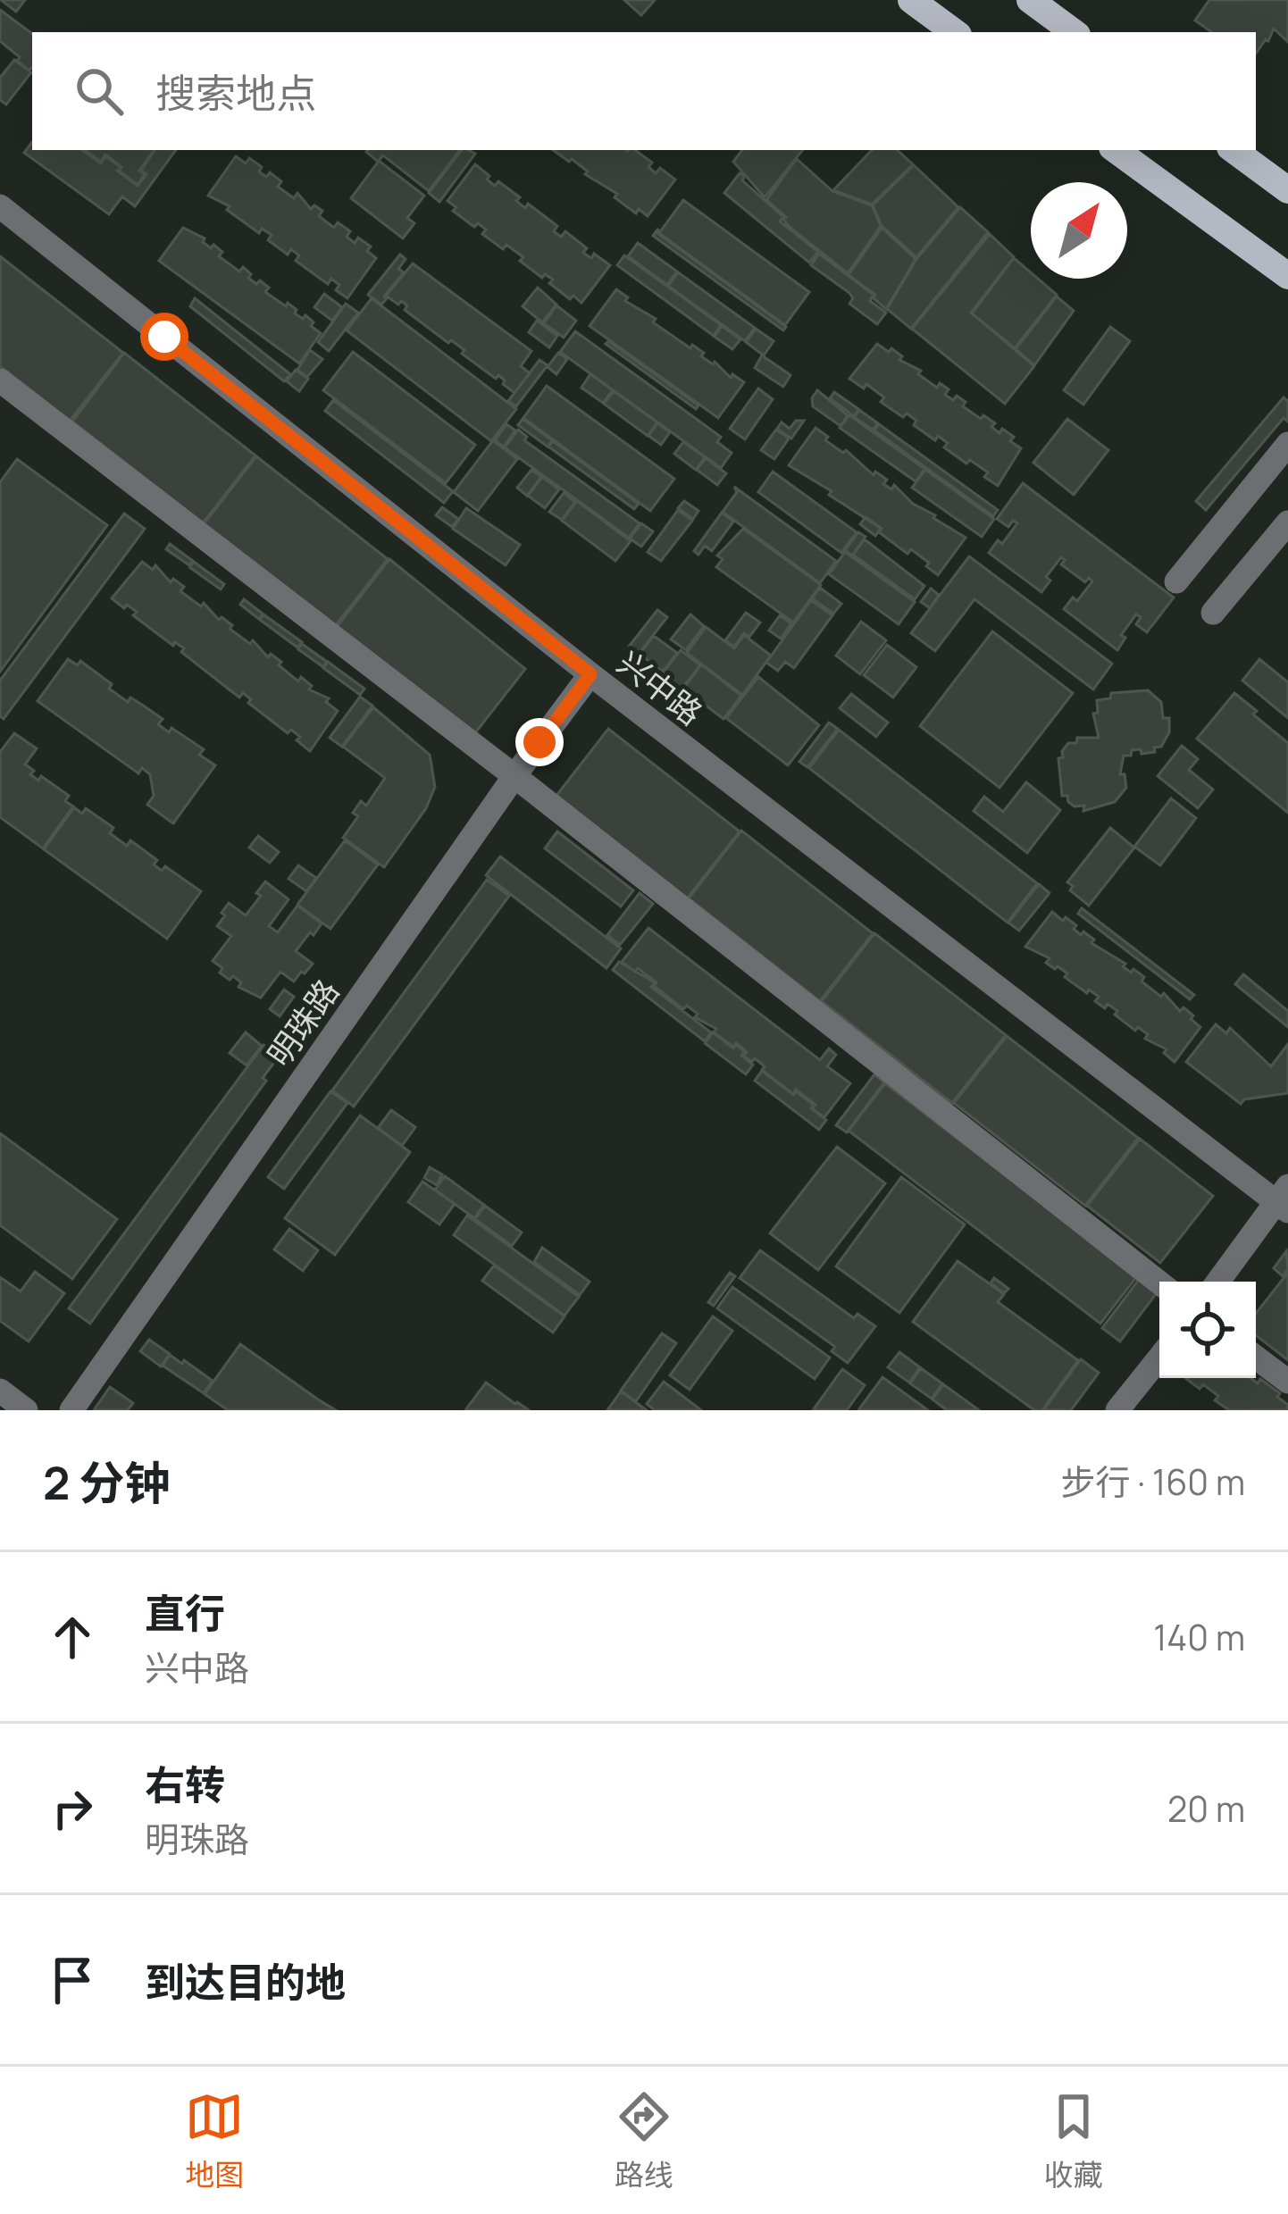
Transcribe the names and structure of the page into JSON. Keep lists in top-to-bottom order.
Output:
{
  "streets": {
    "street": ["兴中路", "明珠路"]
  },
  "crossings": [
    ["兴中路", "明珠路"]
  ],
  "north": "top right",
  "page": {
    "search": "搜索地点",
    "heading": ["2 分钟", "步行 · 160 m"],
    "list": [
      ["直行", "兴中路", "140 m"],
      ["右转", "明珠路", "20 m"],
      "到达目的地"
    ],
    "nav": ["地图", "路线", "收藏"]
  }
}
